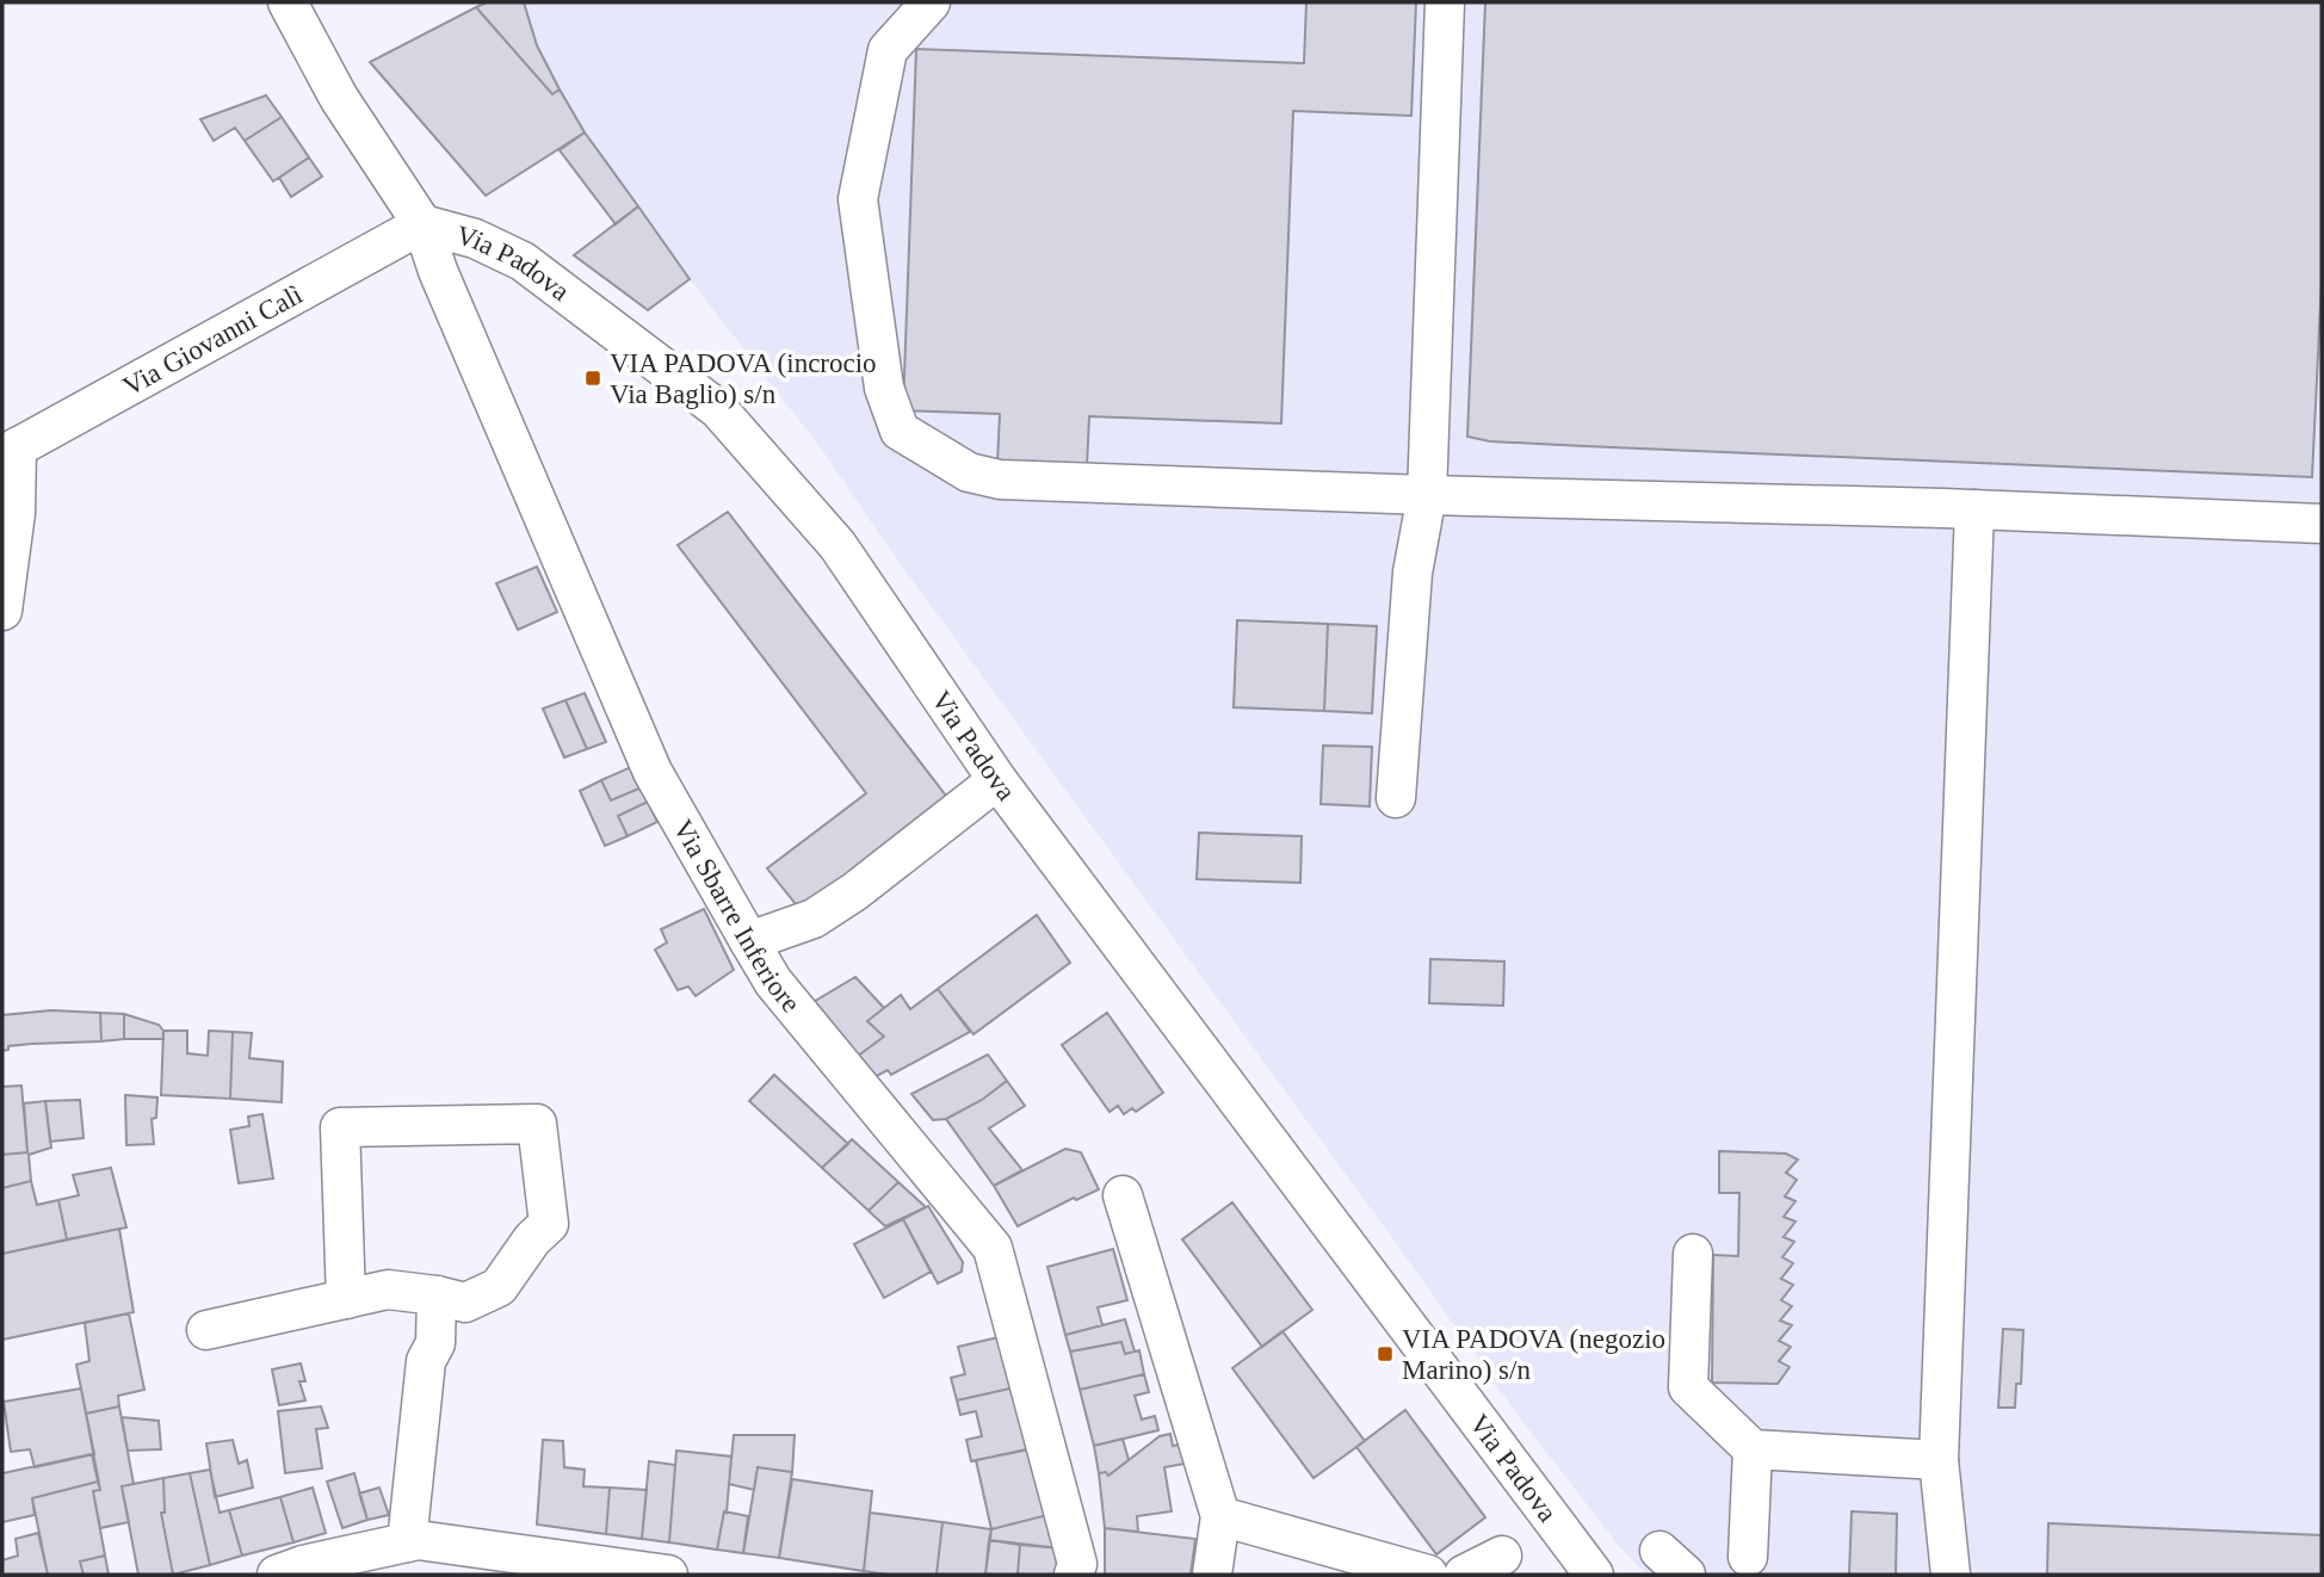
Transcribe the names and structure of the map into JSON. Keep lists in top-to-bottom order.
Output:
{
  "streets": {
    "street": ["Via Padova", "Via Giovanni Calì", "Via Sbarre Inferiore"]
  },
  "crossings": [
    ["Via Padova", "Via Giovanni Calì"],
    ["Via Padova", "Via Sbarre Inferiore"],
    ["Via Giovanni Calì", "Via Sbarre Inferiore"]
  ],
  "places": {
    "transit": ["VIA PADOVA (incrocio Via Baglio) s/n", "VIA PADOVA (negozio Marino) s/n"]
  }
}
